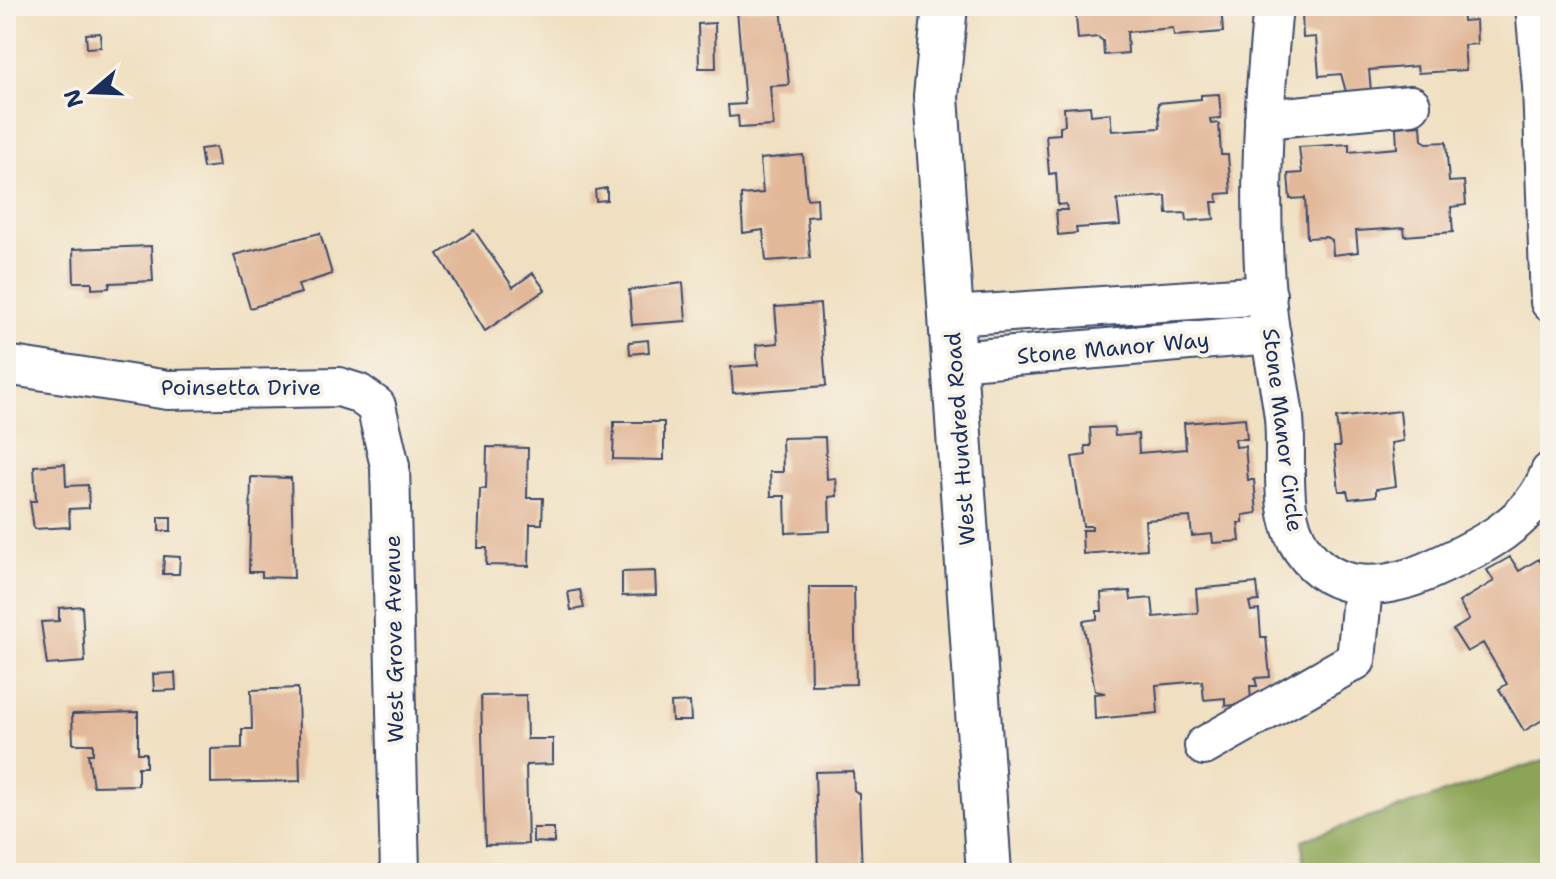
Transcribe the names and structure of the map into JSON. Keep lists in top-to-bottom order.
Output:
{
  "streets": {
    "main road": ["West Hundred Road"],
    "street": [
      "Stone Manor Way",
      "Poinsetta Drive",
      "Stone Manor Circle",
      "West Grove Avenue"
    ]
  },
  "crossings": [
    ["Stone Manor Way", "Stone Manor Circle"],
    ["Stone Manor Way", "West Hundred Road"],
    ["Poinsetta Drive", "West Grove Avenue"]
  ],
  "north": "left"
}
